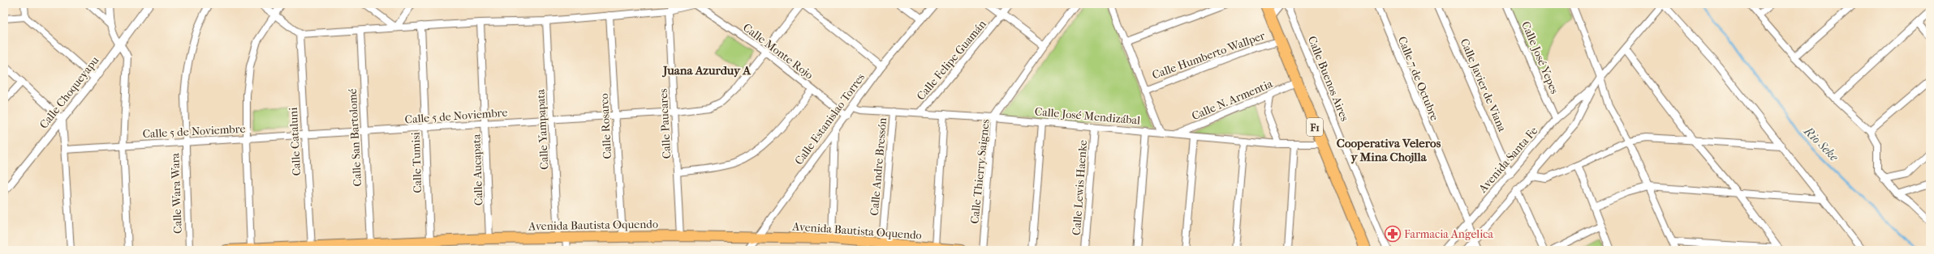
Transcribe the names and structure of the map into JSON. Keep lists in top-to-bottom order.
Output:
{
  "streets": {
    "highway": ["F1"],
    "main road": ["Avenida Bautista Oquendo"],
    "street": [
      "Calle Monte Rojo",
      "Calle Humberto Wallper",
      "Calle José Yepes",
      "Calle Felipe Guamán",
      "Calle Buenos Aires",
      "Calle 7 de Octubre",
      "Calle Javier de Viana",
      "Calle Choqueyapu",
      "Calle N. Armentia",
      "Calle 5 de Noviembre",
      "Calle José Mendizábal",
      "Calle Estanislao Torres",
      "Calle Paucares",
      "Calle Rosarco",
      "Calle Yampapata",
      "Calle San Bartolomé",
      "Calle Cataluni",
      "Avenida Santa Fe",
      "Calle Tumisi",
      "Calle Andre Bressón",
      "Calle Aucapata",
      "Calle Thierry Saignes",
      "Calle Lewis Haenke",
      "Calle Wara Wara"
    ]
  },
  "crossings": [
    ["Calle Monte Rojo", "Calle 5 de Noviembre"],
    ["Calle Monte Rojo", "Calle Estanislao Torres"],
    ["Calle Humberto Wallper", "F1"],
    ["Calle José Yepes", "Avenida Santa Fe"],
    ["Calle Felipe Guamán", "Calle José Mendizábal"],
    ["Calle 7 de Octubre", "Avenida Santa Fe"],
    ["Calle Javier de Viana", "Avenida Santa Fe"],
    ["Calle N. Armentia", "Calle José Mendizábal"],
    ["Calle N. Armentia", "F1"],
    ["Calle 5 de Noviembre", "Calle Paucares"],
    ["Calle 5 de Noviembre", "Calle Rosarco"],
    ["Calle 5 de Noviembre", "Calle Yampapata"],
    ["Calle 5 de Noviembre", "Calle San Bartolomé"],
    ["Calle 5 de Noviembre", "Calle Cataluni"],
    ["Calle 5 de Noviembre", "Calle Tumisi"],
    ["Calle 5 de Noviembre", "Calle Aucapata"],
    ["Calle 5 de Noviembre", "Calle Wara Wara"],
    ["Calle José Mendizábal", "Calle Estanislao Torres"],
    ["Calle José Mendizábal", "F1"],
    ["Calle José Mendizábal", "Calle Andre Bressón"],
    ["Calle José Mendizábal", "Calle Thierry Saignes"],
    ["Calle José Mendizábal", "Calle Lewis Haenke"],
    ["Calle Estanislao Torres", "Avenida Bautista Oquendo"],
    ["Calle Paucares", "Avenida Bautista Oquendo"],
    ["Calle Rosarco", "Avenida Bautista Oquendo"],
    ["Calle Yampapata", "Avenida Bautista Oquendo"],
    ["Calle San Bartolomé", "Avenida Bautista Oquendo"],
    ["Calle Cataluni", "Avenida Bautista Oquendo"],
    ["Calle Tumisi", "Avenida Bautista Oquendo"],
    ["Calle Andre Bressón", "Avenida Bautista Oquendo"],
    ["Calle Aucapata", "Avenida Bautista Oquendo"]
  ],
  "districts": ["Juana Azurduy A", "Cooperativa Veleros y Mina Chojlla"],
  "water": ["Rio Seke"],
  "places": {
    "pharmacy": ["Farmacia Angelica"]
  }
}
